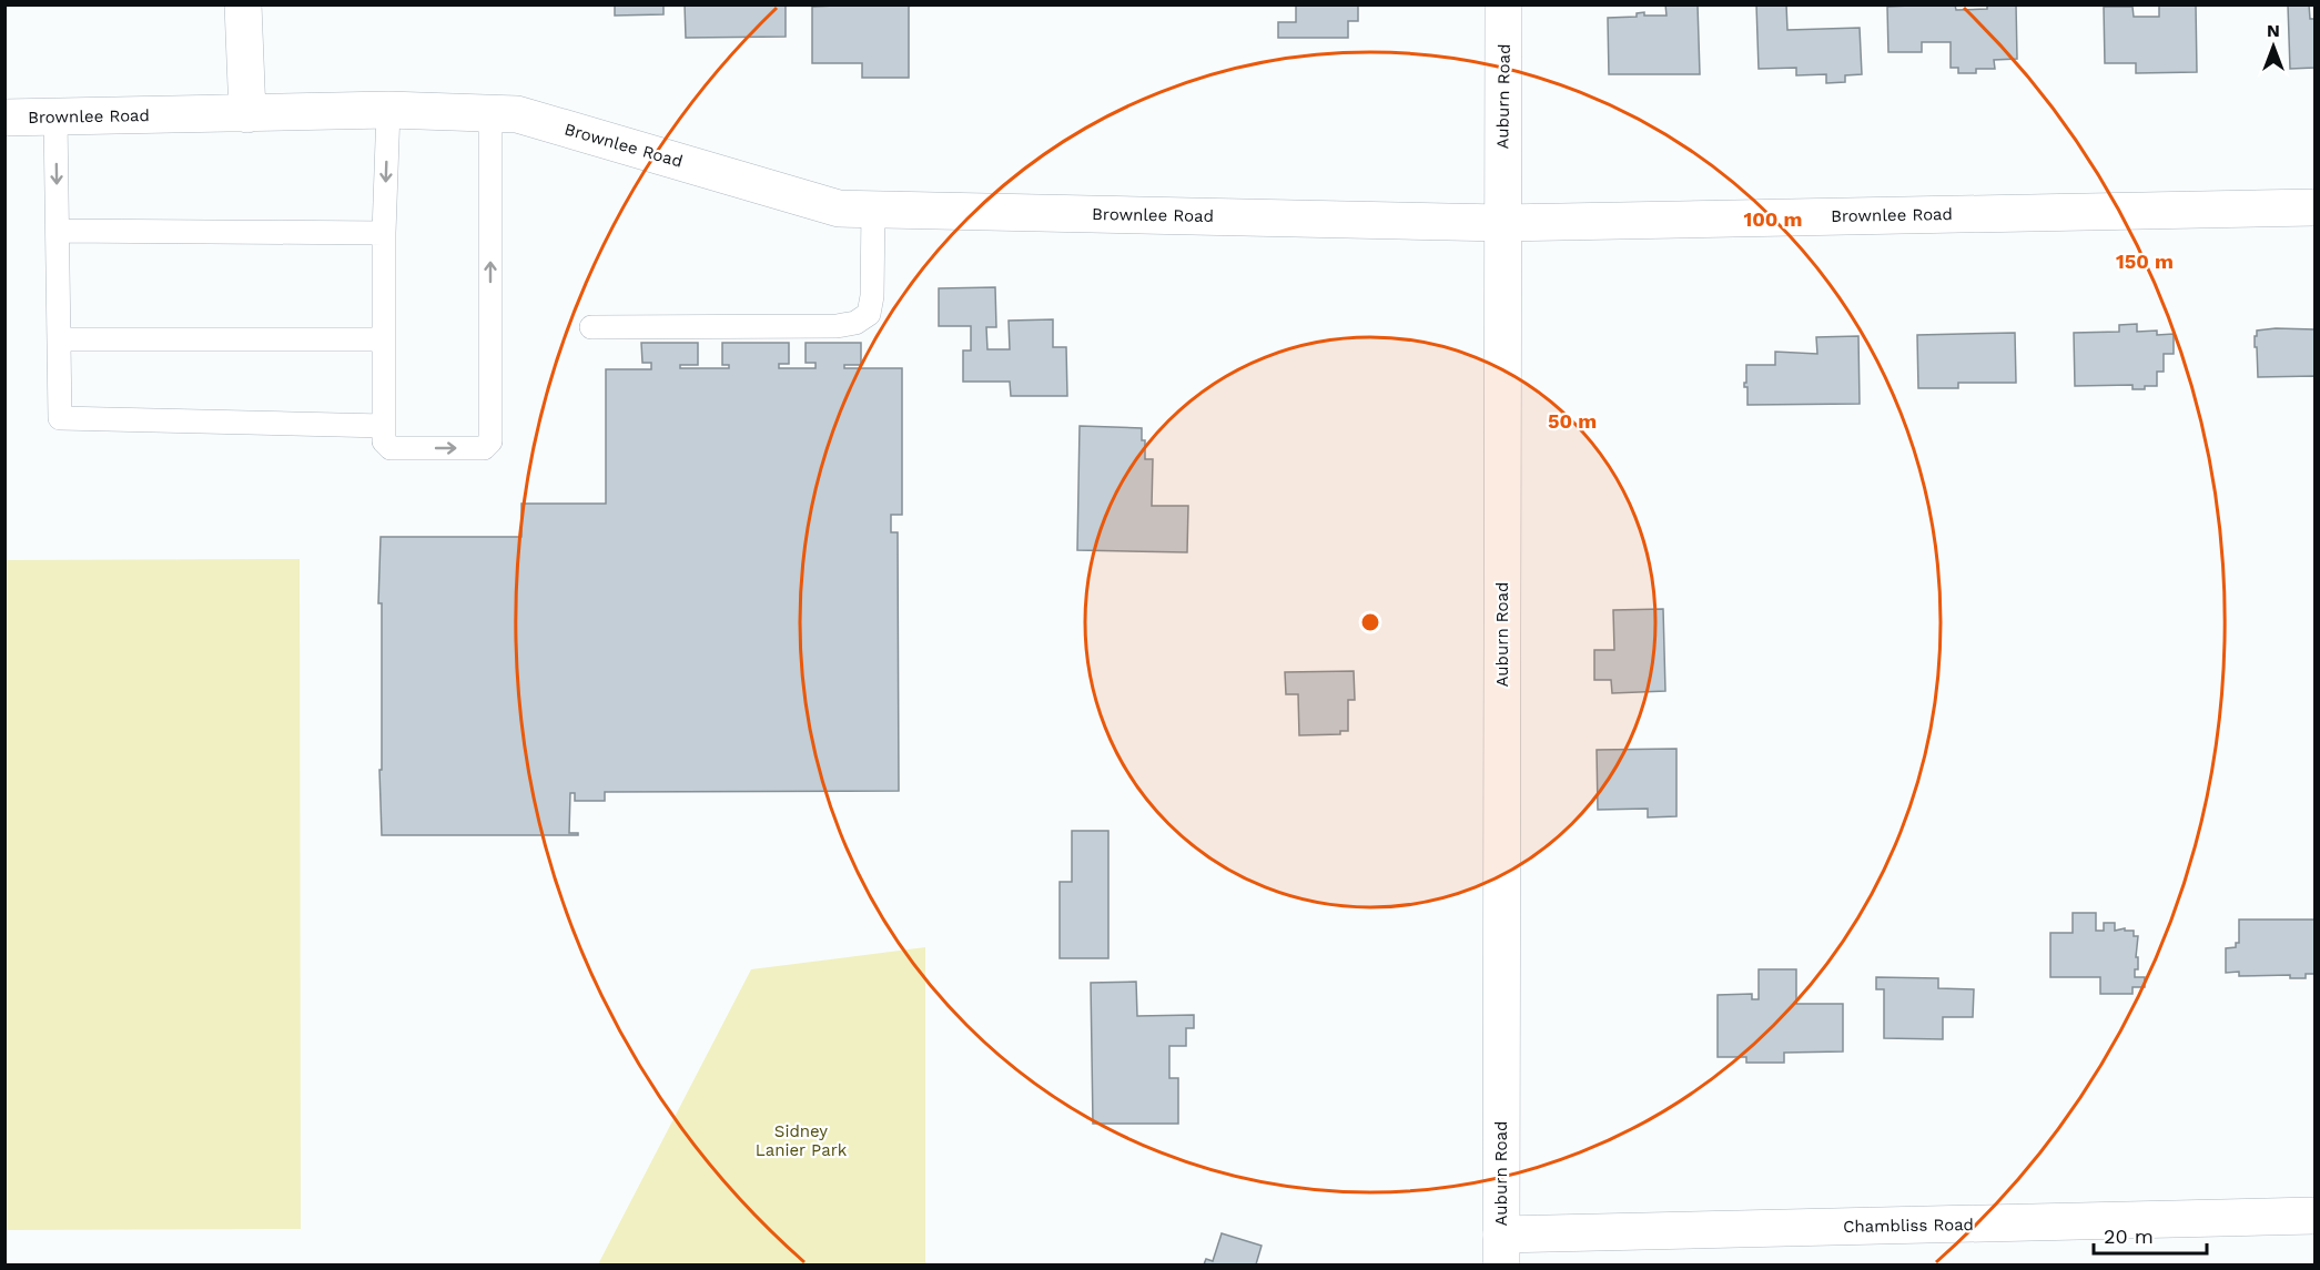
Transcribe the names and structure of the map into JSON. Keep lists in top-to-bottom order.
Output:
{
  "streets": {
    "street": ["Auburn Road", "Brownlee Road", "Chambliss Road"]
  },
  "crossings": [
    ["Auburn Road", "Brownlee Road"],
    ["Auburn Road", "Chambliss Road"]
  ],
  "parks": ["Sidney Lanier Park"],
  "scale_bar": "20 m",
  "north": "top",
  "rings": ["100 m", "150 m", "50 m"]
}
